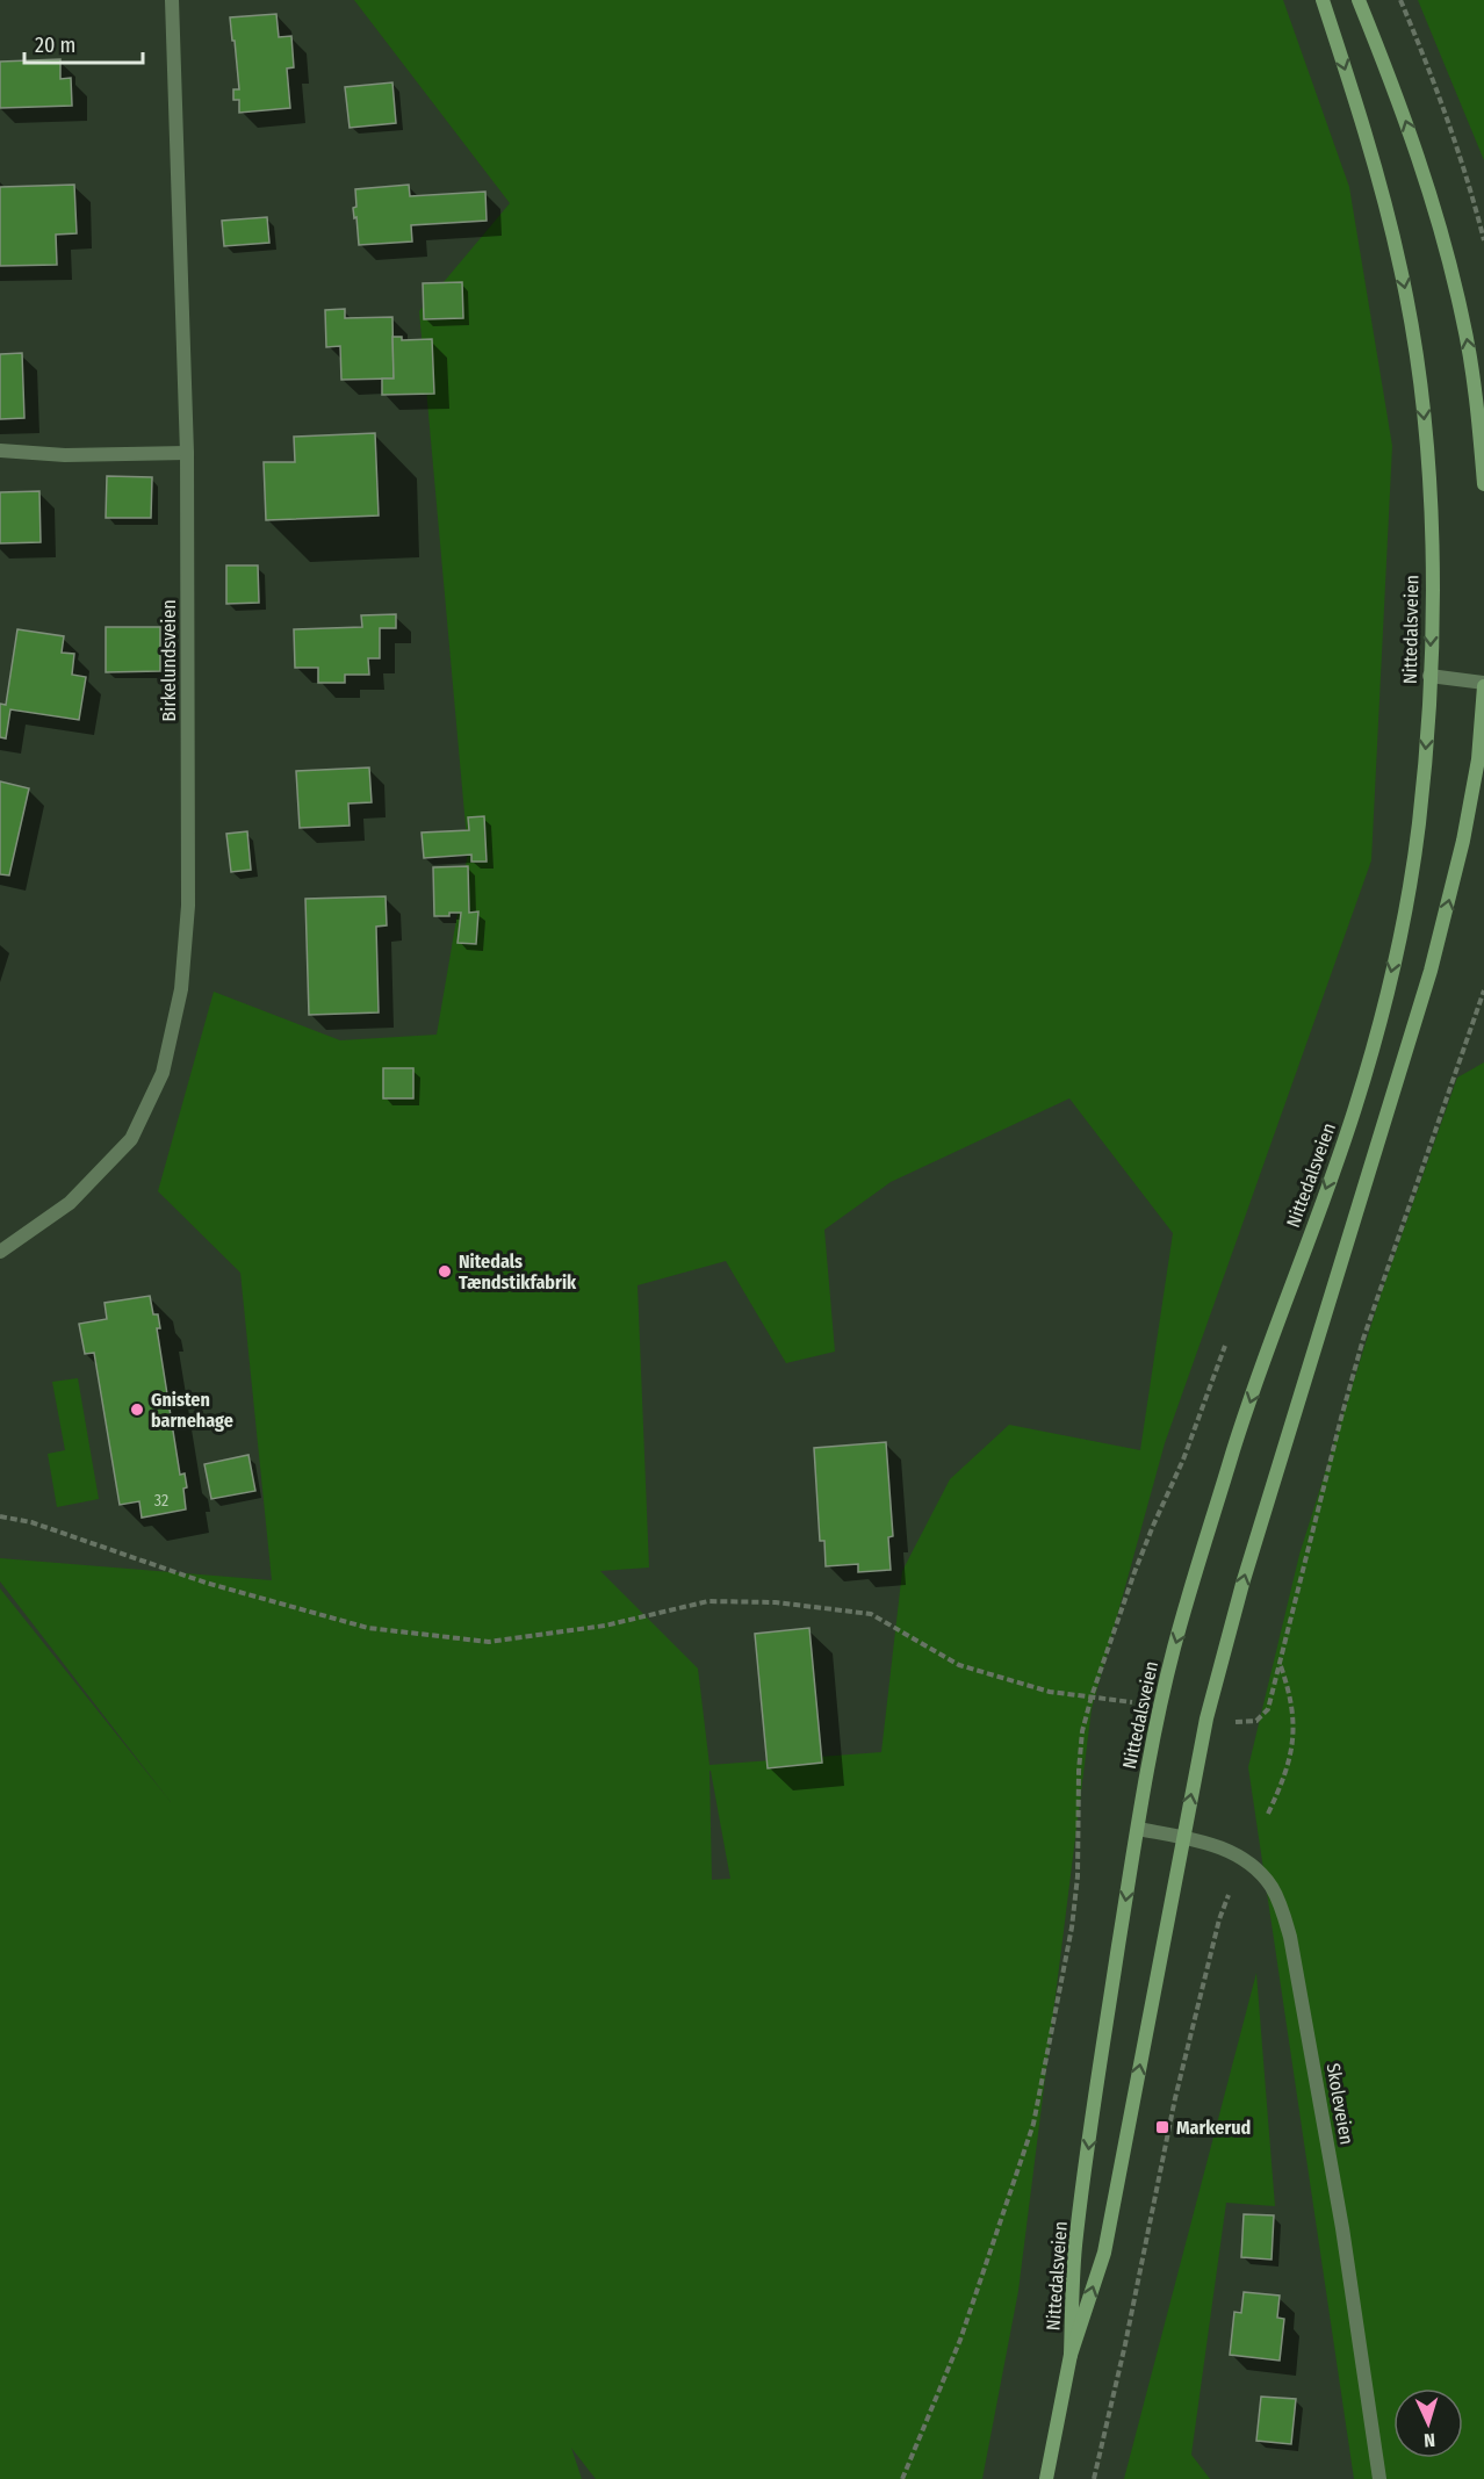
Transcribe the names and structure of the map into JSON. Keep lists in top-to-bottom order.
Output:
{
  "streets": {
    "main road": ["Nittedalsveien"],
    "street": ["Birkelundsveien", "Skoleveien"]
  },
  "crossings": [
    ["Nittedalsveien", "Skoleveien"]
  ],
  "places": {
    "other": ["Nitedals Tændstikfabrik", "Gnisten barnehage"],
    "transit": ["Markerud"]
  },
  "house_numbers": ["32"],
  "scale_bar": "20 m",
  "north": "bottom"
}
